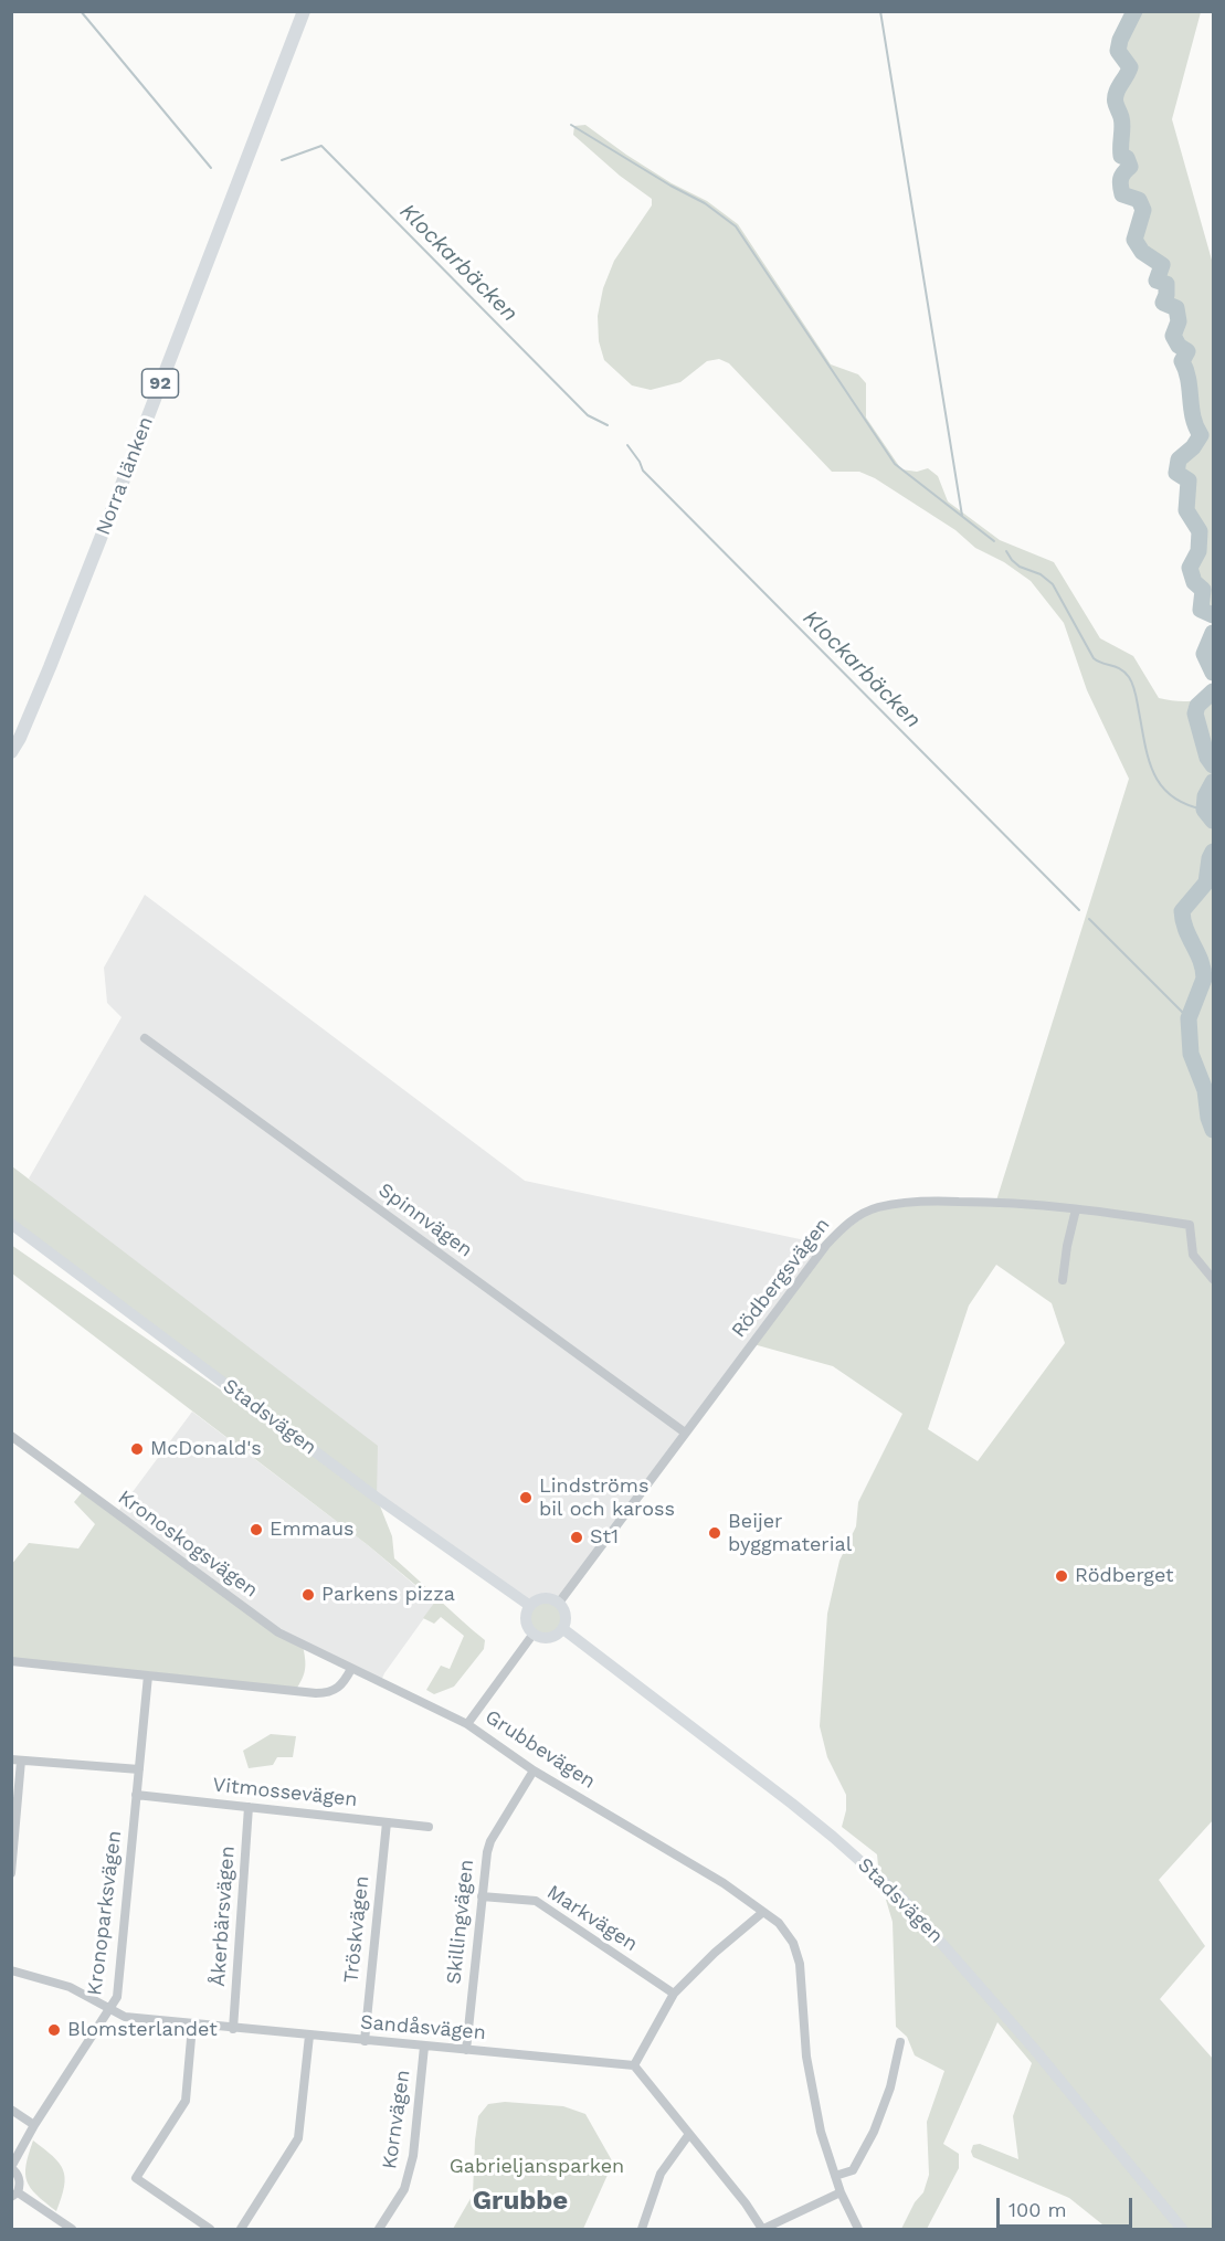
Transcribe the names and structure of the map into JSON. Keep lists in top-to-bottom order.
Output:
{
  "streets": {
    "highway": ["92", "Norra länken"],
    "main road": ["Stadsvägen"],
    "street": [
      "Spinnvägen",
      "Rödbergsvägen",
      "Kronoskogsvägen",
      "Grubbevägen",
      "Vitmossevägen",
      "Kronoparksvägen",
      "Åkerbärsvägen",
      "Markvägen",
      "Skillingvägen",
      "Tröskvägen",
      "Sandåsvägen",
      "Kornvägen"
    ]
  },
  "crossings": [
    ["Spinnvägen", "Rödbergsvägen"],
    ["Rödbergsvägen", "Stadsvägen"],
    ["Kronoskogsvägen", "Grubbevägen"],
    ["Grubbevägen", "Skillingvägen"],
    ["Vitmossevägen", "Kronoparksvägen"],
    ["Vitmossevägen", "Åkerbärsvägen"],
    ["Vitmossevägen", "Tröskvägen"],
    ["Kronoparksvägen", "Sandåsvägen"],
    ["Åkerbärsvägen", "Sandåsvägen"],
    ["Markvägen", "Skillingvägen"],
    ["Skillingvägen", "Sandåsvägen"],
    ["Tröskvägen", "Sandåsvägen"],
    ["Sandåsvägen", "Kornvägen"]
  ],
  "districts": ["Grubbe"],
  "water": ["Klockarbäcken"],
  "parks": ["Gabrieljansparken"],
  "places": [
    "McDonald's",
    "Lindströms bil och kaross",
    "Emmaus",
    "Beijer byggmaterial",
    "St1",
    "Rödberget",
    "Parkens pizza",
    "Blomsterlandet"
  ],
  "scale_bar": "100 m"
}
